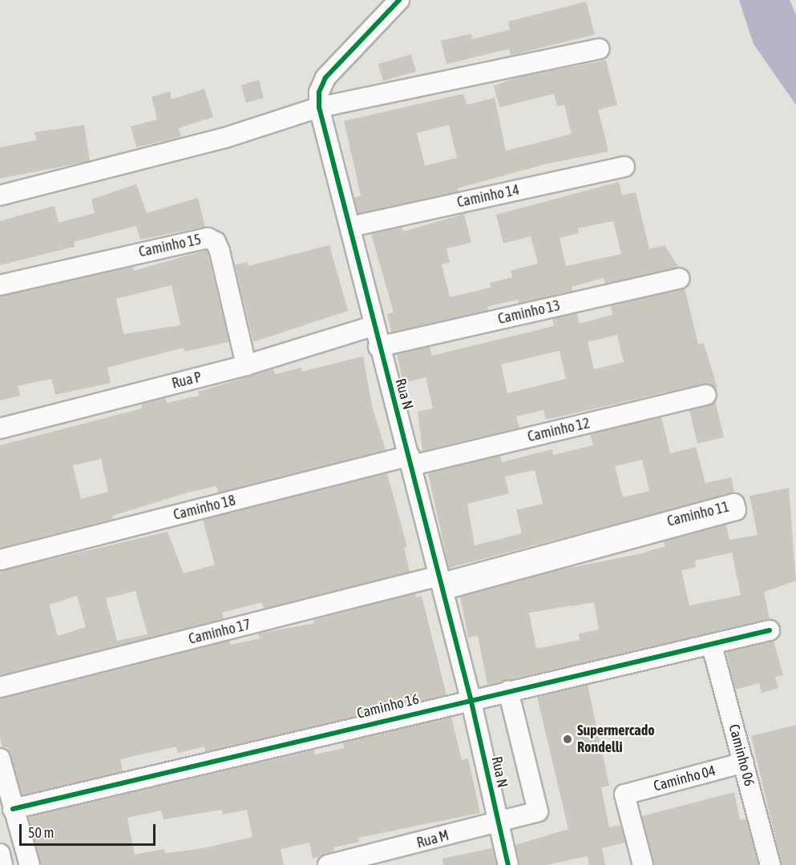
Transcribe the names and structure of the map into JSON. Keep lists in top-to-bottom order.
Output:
{
  "streets": {
    "street": [
      "Caminho 14",
      "Caminho 15",
      "Caminho 13",
      "Rua P",
      "Rua N",
      "Caminho 12",
      "Caminho 18",
      "Caminho 11",
      "Caminho 17",
      "Caminho 16",
      "Caminho 06",
      "Caminho 04",
      "Rua M"
    ]
  },
  "crossings": [
    ["Caminho 14", "Rua N"],
    ["Caminho 15", "Rua P"],
    ["Caminho 13", "Rua N"],
    ["Rua P", "Rua N"],
    ["Rua N", "Caminho 12"],
    ["Rua N", "Caminho 18"],
    ["Rua N", "Caminho 11"],
    ["Rua N", "Caminho 17"],
    ["Rua N", "Caminho 16"],
    ["Rua N", "Rua M"],
    ["Caminho 12", "Caminho 18"],
    ["Caminho 11", "Caminho 17"],
    ["Caminho 16", "Caminho 06"],
    ["Caminho 16", "Rua M"],
    ["Caminho 06", "Caminho 04"]
  ],
  "places": ["Supermercado Rondelli"],
  "scale_bar": "50 m"
}
